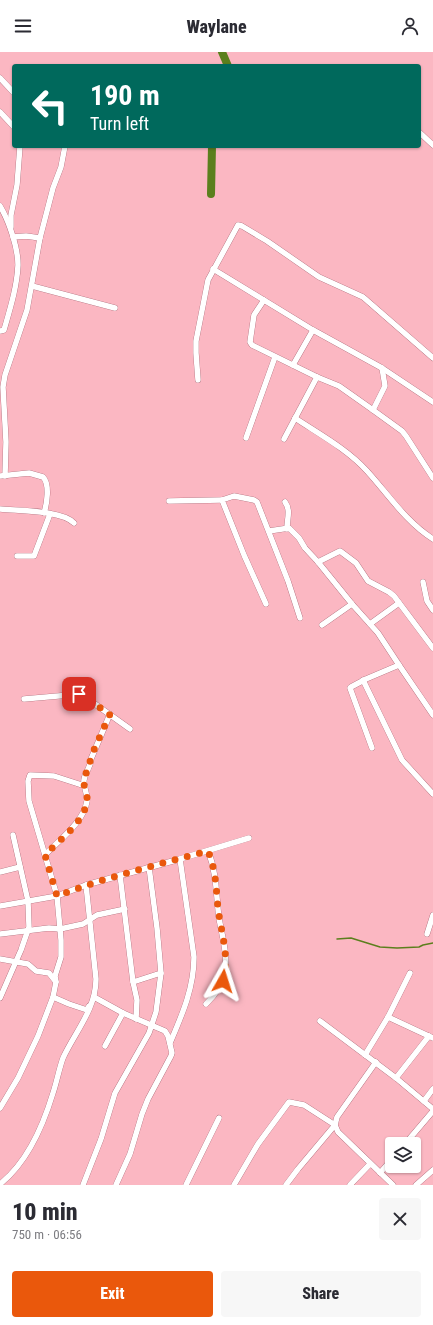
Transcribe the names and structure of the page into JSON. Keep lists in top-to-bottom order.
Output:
{
  "page": {
    "header": "Waylane",
    "turn": ["190 m", "Turn left"],
    "heading": ["10 min", "750 m · 06:56"],
    "buttons": ["Exit", "Share"]
  }
}
